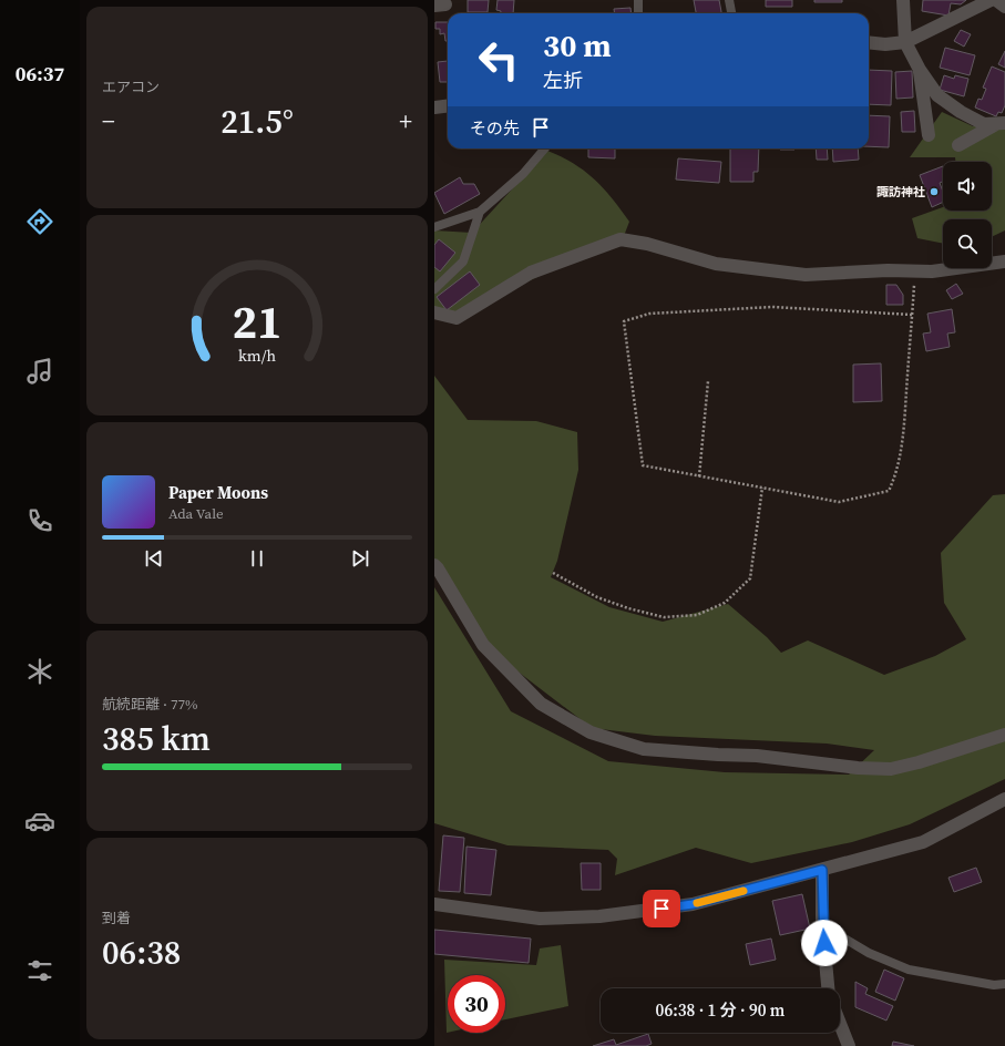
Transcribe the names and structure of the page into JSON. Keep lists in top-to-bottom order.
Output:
{
  "places": ["諏訪神社"],
  "page": {
    "tabs": "06:37",
    "tile": [
      "エアコン",
      ["航続距離 · 77%", "385 km"],
      ["到着", "06:38"]
    ],
    "turn": ["30 m", "左折"],
    "heat": ["−", "21.5°", "+"],
    "then": "その先",
    "song": ["Paper Moons", "Ada Vale"],
    "limit": "30",
    "trip": "06:38 · 1 分 · 90 m",
    "gauge": ["21", "km/h"]
  }
}
